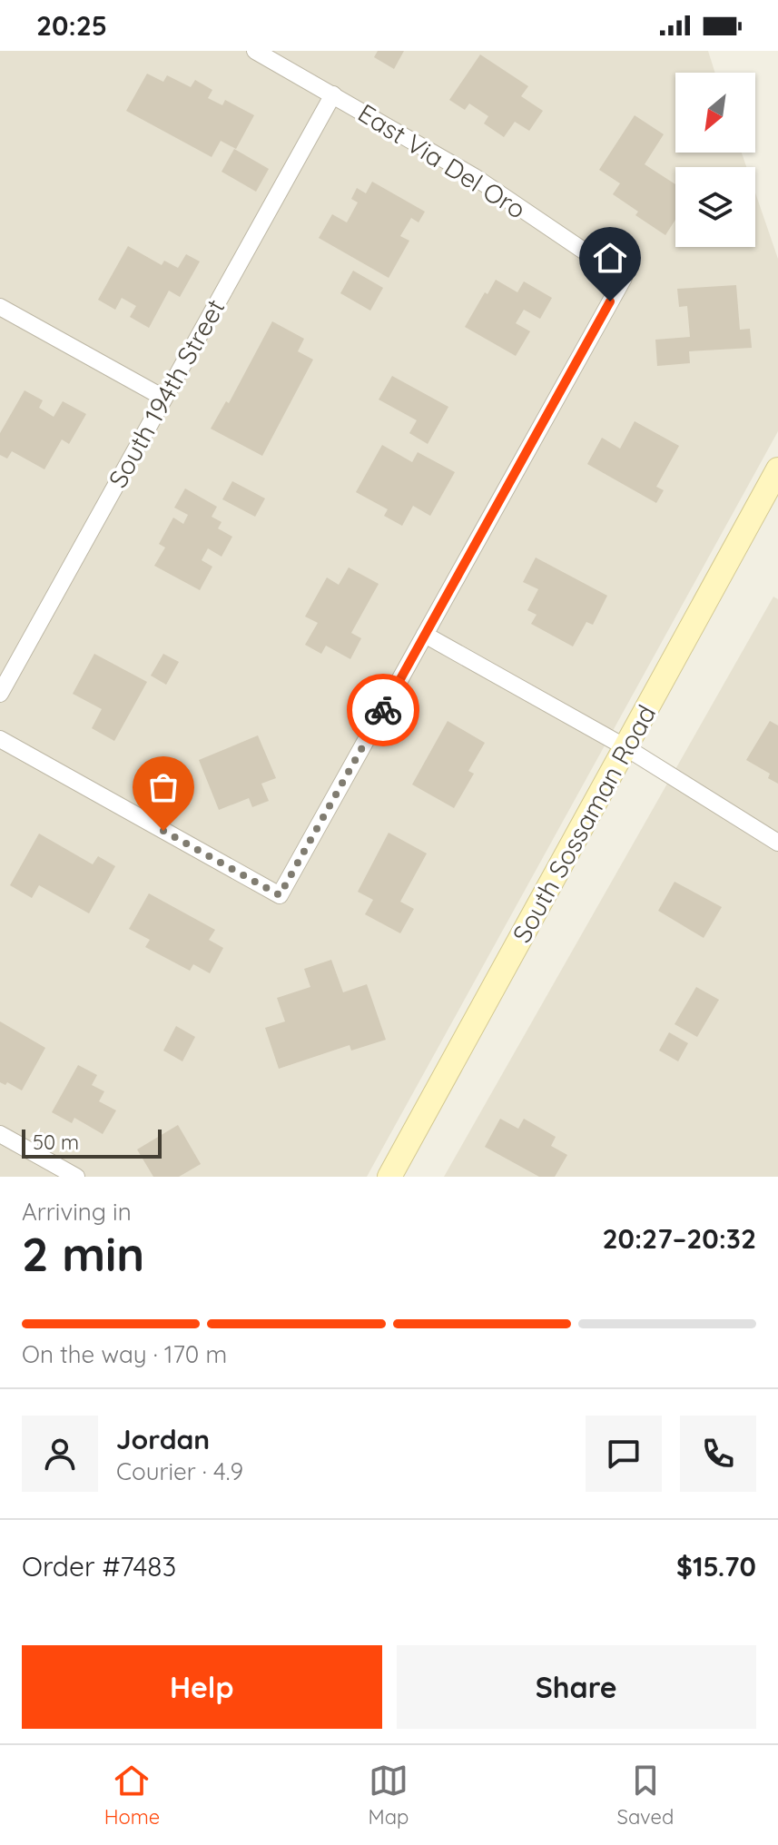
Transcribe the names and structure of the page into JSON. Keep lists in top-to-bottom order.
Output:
{
  "streets": {
    "main road": ["South Sossaman Road"],
    "street": ["East Via Del Oro", "South 194th Street"]
  },
  "crossings": [
    ["East Via Del Oro", "South 194th Street"]
  ],
  "scale_bar": "50 m",
  "north": "bottom left",
  "page": {
    "status": "20:25",
    "scale": "50 m",
    "heading": ["2 min", "Arriving in", "20:27–20:32"],
    "panel": [
      "Jordan",
      "Courier · 4.9",
      "Order #7483",
      "$15.70"
    ],
    "bar": "On the way · 170 m",
    "buttons": ["Help", "Share"],
    "tabs": ["Home", "Map", "Saved"]
  }
}
